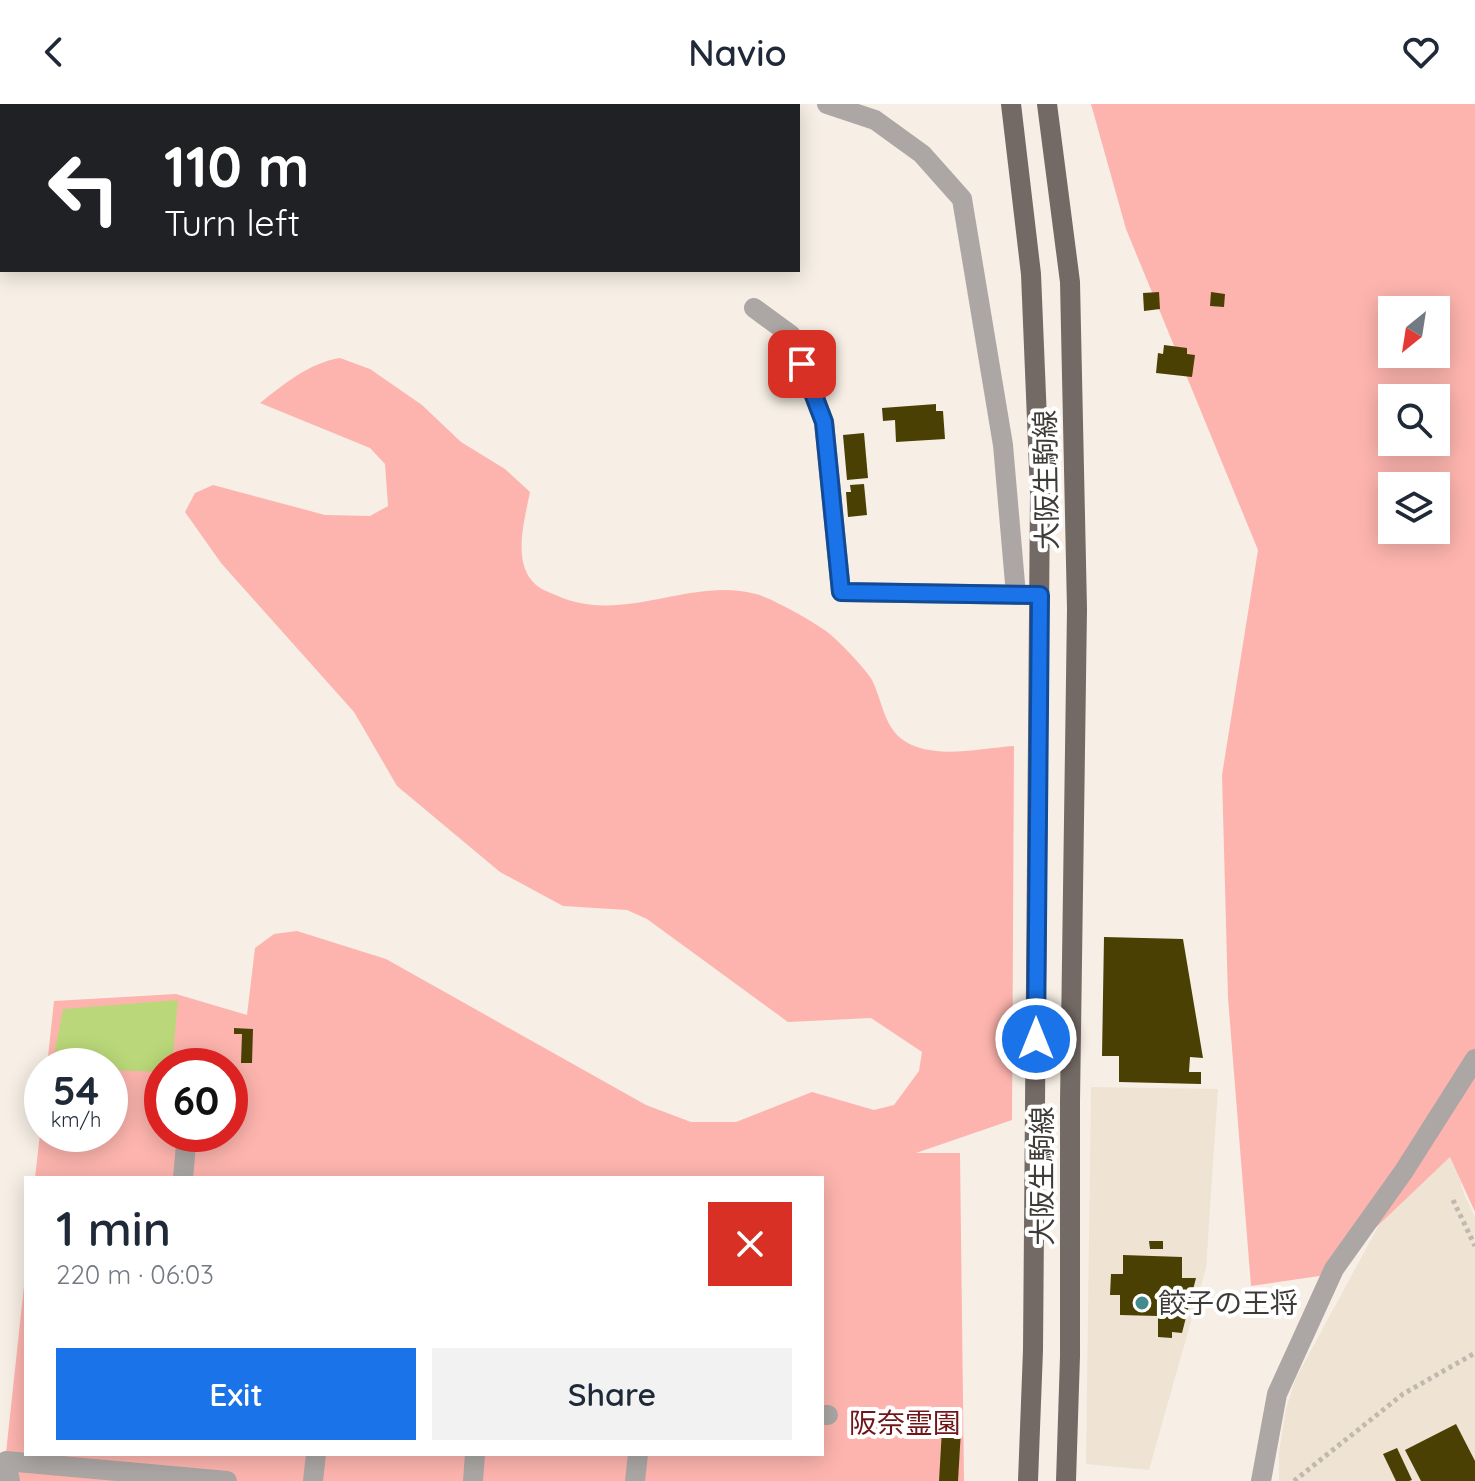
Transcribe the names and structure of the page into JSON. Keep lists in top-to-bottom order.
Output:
{
  "streets": {
    "main road": ["大阪生駒線"]
  },
  "parks": ["阪奈霊園"],
  "places": ["餃子の王将"],
  "north": "bottom left",
  "page": {
    "header": "Navio",
    "turn": ["110 m", "Turn left"],
    "speed": "54 km/h",
    "limit": "60",
    "heading": ["1 min", "220 m · 06:03"],
    "buttons": ["Exit", "Share"]
  }
}
